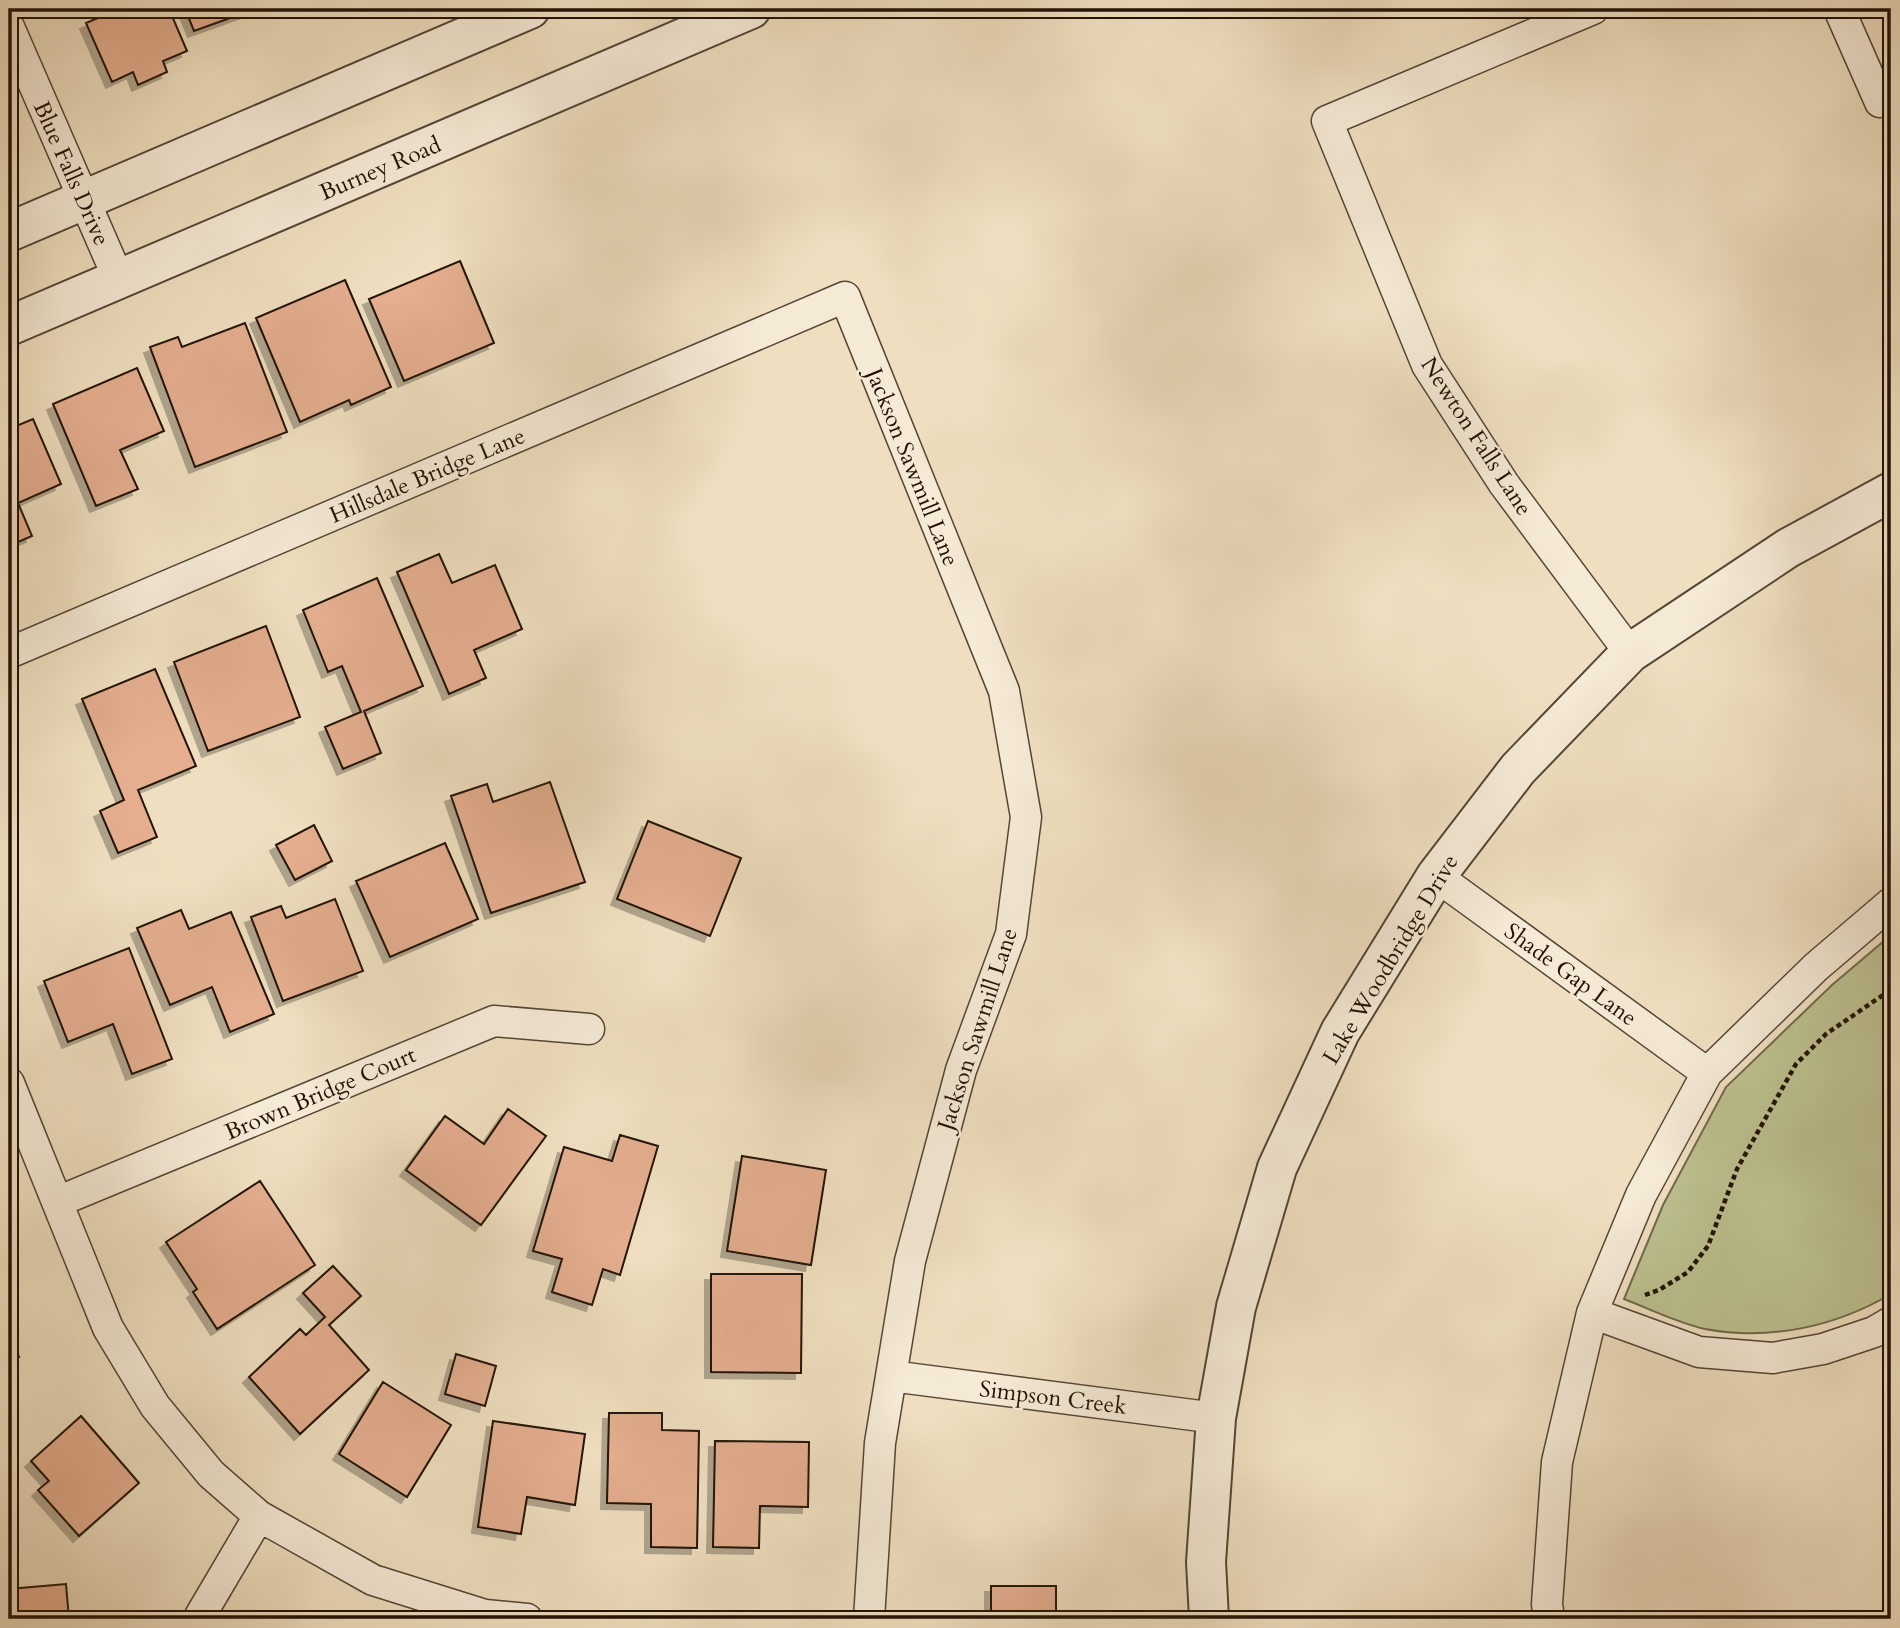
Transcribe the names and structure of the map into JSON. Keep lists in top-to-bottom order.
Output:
{
  "streets": {
    "street": [
      "Burney Road",
      "Blue Falls Drive",
      "Newton Falls Lane",
      "Jackson Sawmill Lane",
      "Hillsdale Bridge Lane",
      "Lake Woodbridge Drive",
      "Shade Gap Lane",
      "Brown Bridge Court",
      "Simpson Creek"
    ]
  },
  "crossings": [
    ["Burney Road", "Blue Falls Drive"],
    ["Newton Falls Lane", "Lake Woodbridge Drive"],
    ["Jackson Sawmill Lane", "Hillsdale Bridge Lane"],
    ["Jackson Sawmill Lane", "Simpson Creek"],
    ["Lake Woodbridge Drive", "Shade Gap Lane"],
    ["Lake Woodbridge Drive", "Simpson Creek"]
  ]
}
